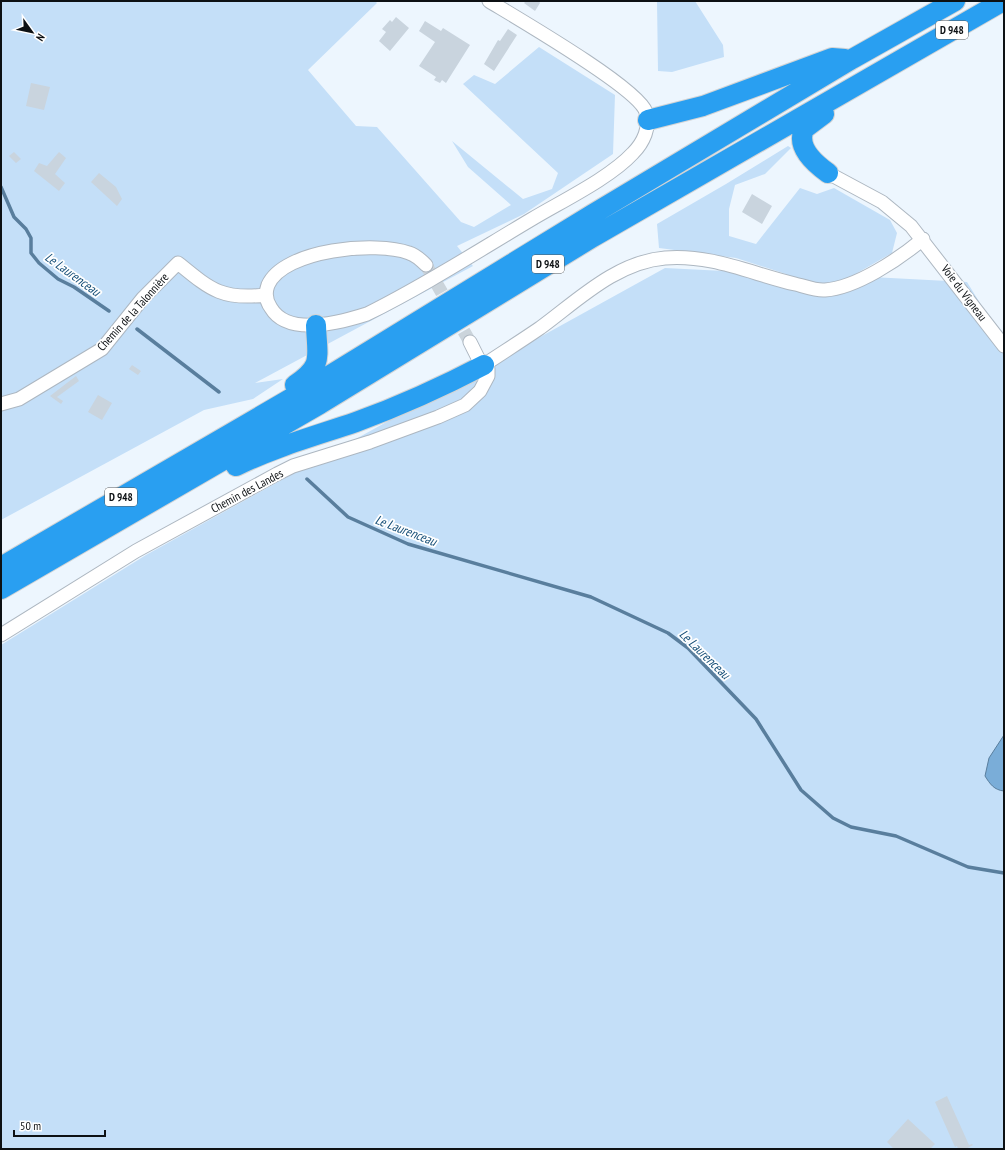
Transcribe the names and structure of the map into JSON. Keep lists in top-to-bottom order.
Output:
{
  "streets": {
    "highway": ["D 948"],
    "street": ["Voie du Vigneau", "Chemin de la Talonnière", "Chemin des Landes"]
  },
  "water": ["Le Laurenceau"],
  "scale_bar": "50 m",
  "north": "bottom right"
}
